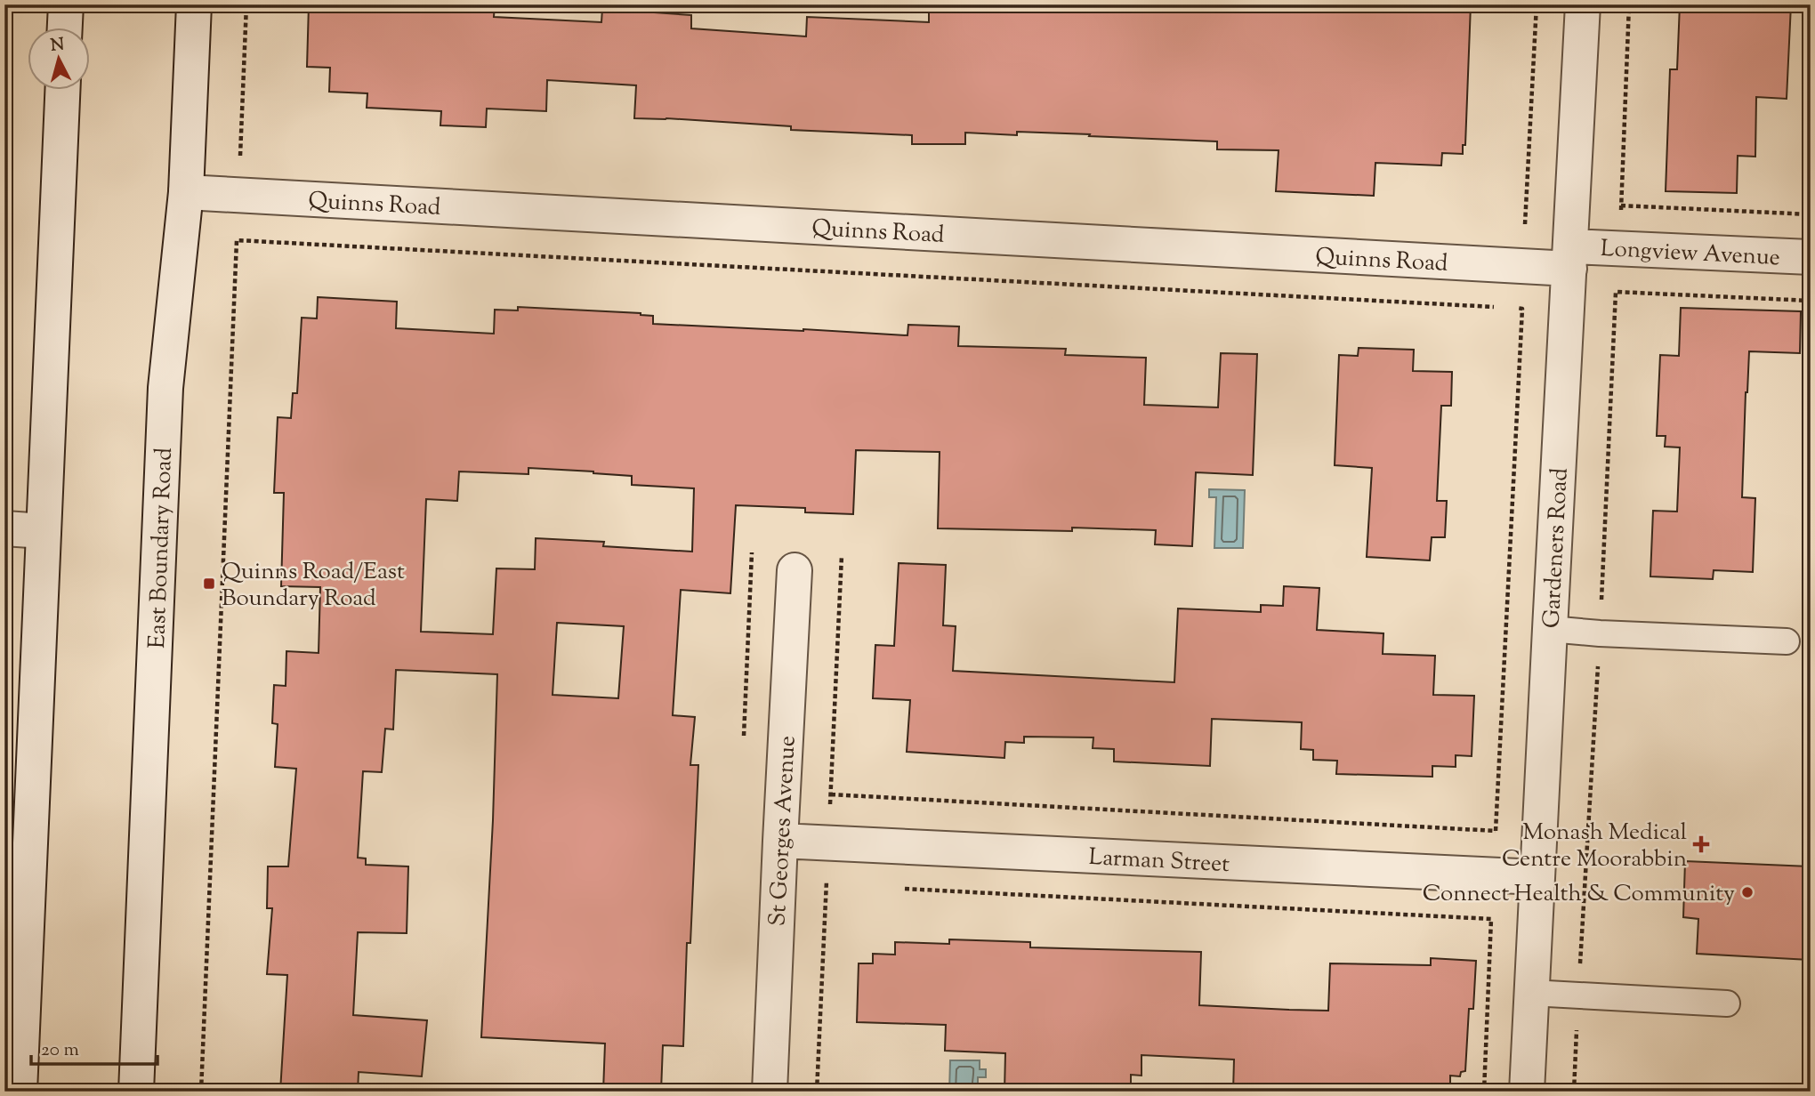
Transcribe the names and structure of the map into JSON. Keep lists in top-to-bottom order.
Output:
{
  "streets": {
    "street": [
      "Quinns Road",
      "Longview Avenue",
      "East Boundary Road",
      "Gardeners Road",
      "St Georges Avenue",
      "Larman Street"
    ]
  },
  "crossings": [
    ["Quinns Road", "Longview Avenue"],
    ["Quinns Road", "East Boundary Road"],
    ["Quinns Road", "Gardeners Road"],
    ["Longview Avenue", "Gardeners Road"],
    ["Gardeners Road", "Larman Street"],
    ["St Georges Avenue", "Larman Street"]
  ],
  "places": {
    "transit": ["Quinns Road/East Boundary Road"],
    "health": ["Monash Medical Centre Moorabbin"],
    "other": ["Connect Health & Community"]
  },
  "scale_bar": "20 m",
  "north": "top"
}
